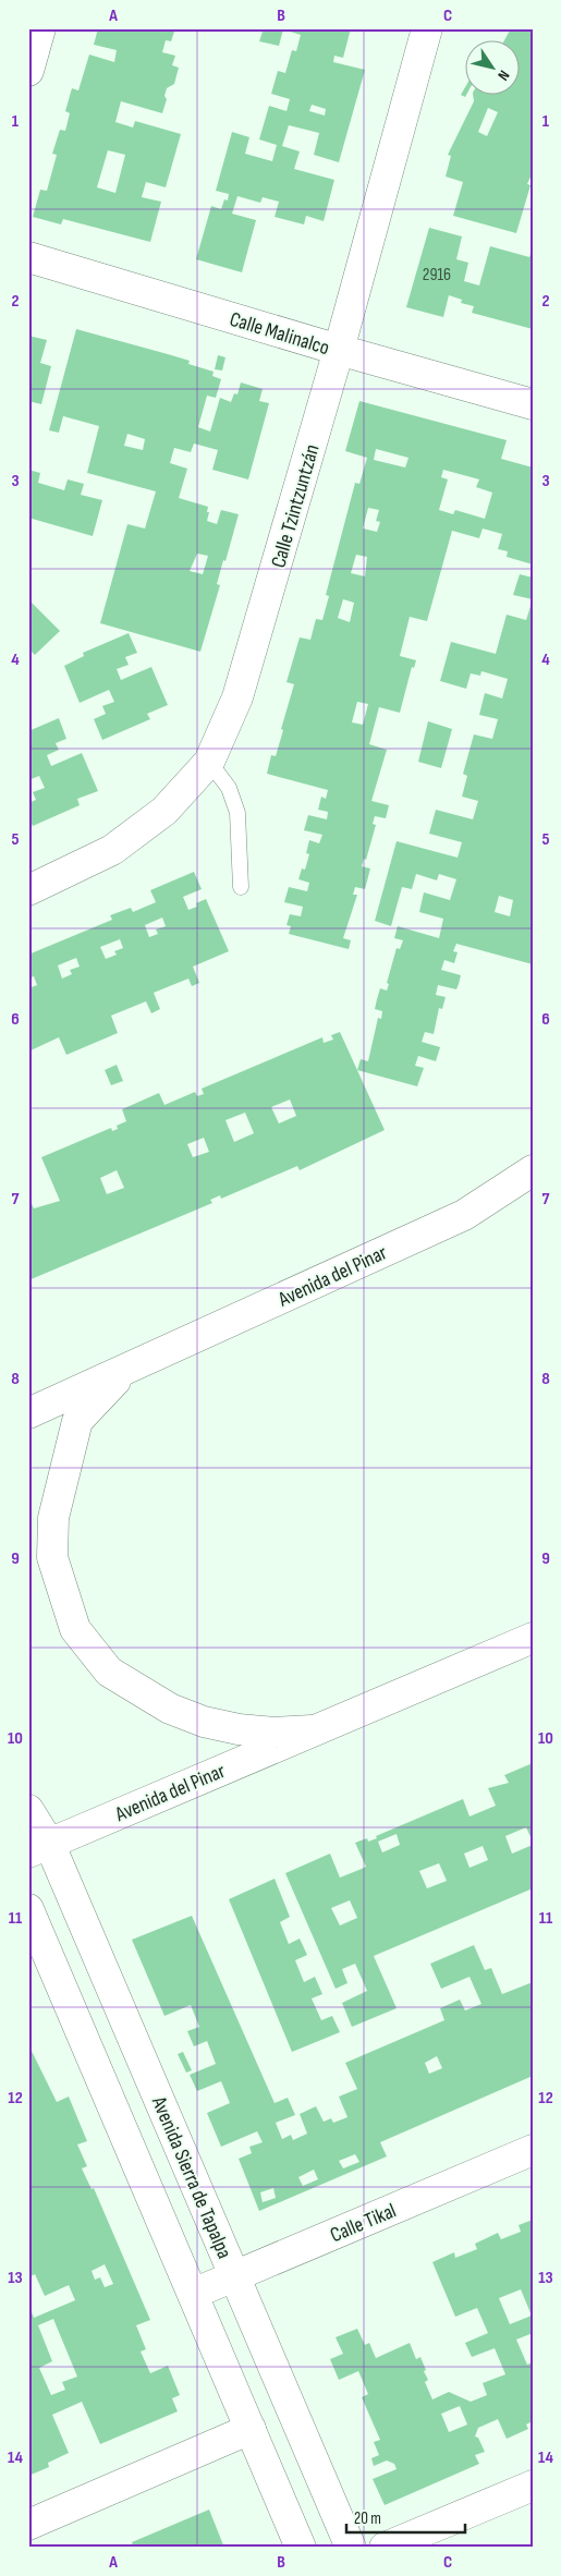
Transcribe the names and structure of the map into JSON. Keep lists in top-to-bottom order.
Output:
{
  "streets": {
    "street": [
      "Calle Malinalco",
      "Calle Tzintzuntzán",
      "Avenida del Pinar",
      "Avenida Sierra de Tapalpa",
      "Calle Tikal"
    ]
  },
  "crossings": [
    ["Calle Malinalco", "Calle Tzintzuntzán"],
    ["Avenida del Pinar", "Avenida Sierra de Tapalpa"],
    ["Avenida Sierra de Tapalpa", "Calle Tikal"]
  ],
  "house_numbers": ["2916"],
  "scale_bar": "20 m",
  "north": "bottom right",
  "grid": {
    "columns": ["A", "B", "C"],
    "rows": [
      "1",
      "2",
      "3",
      "4",
      "5",
      "6",
      "7",
      "8",
      "9",
      "10",
      "11",
      "12",
      "13",
      "14"
    ]
  }
}
